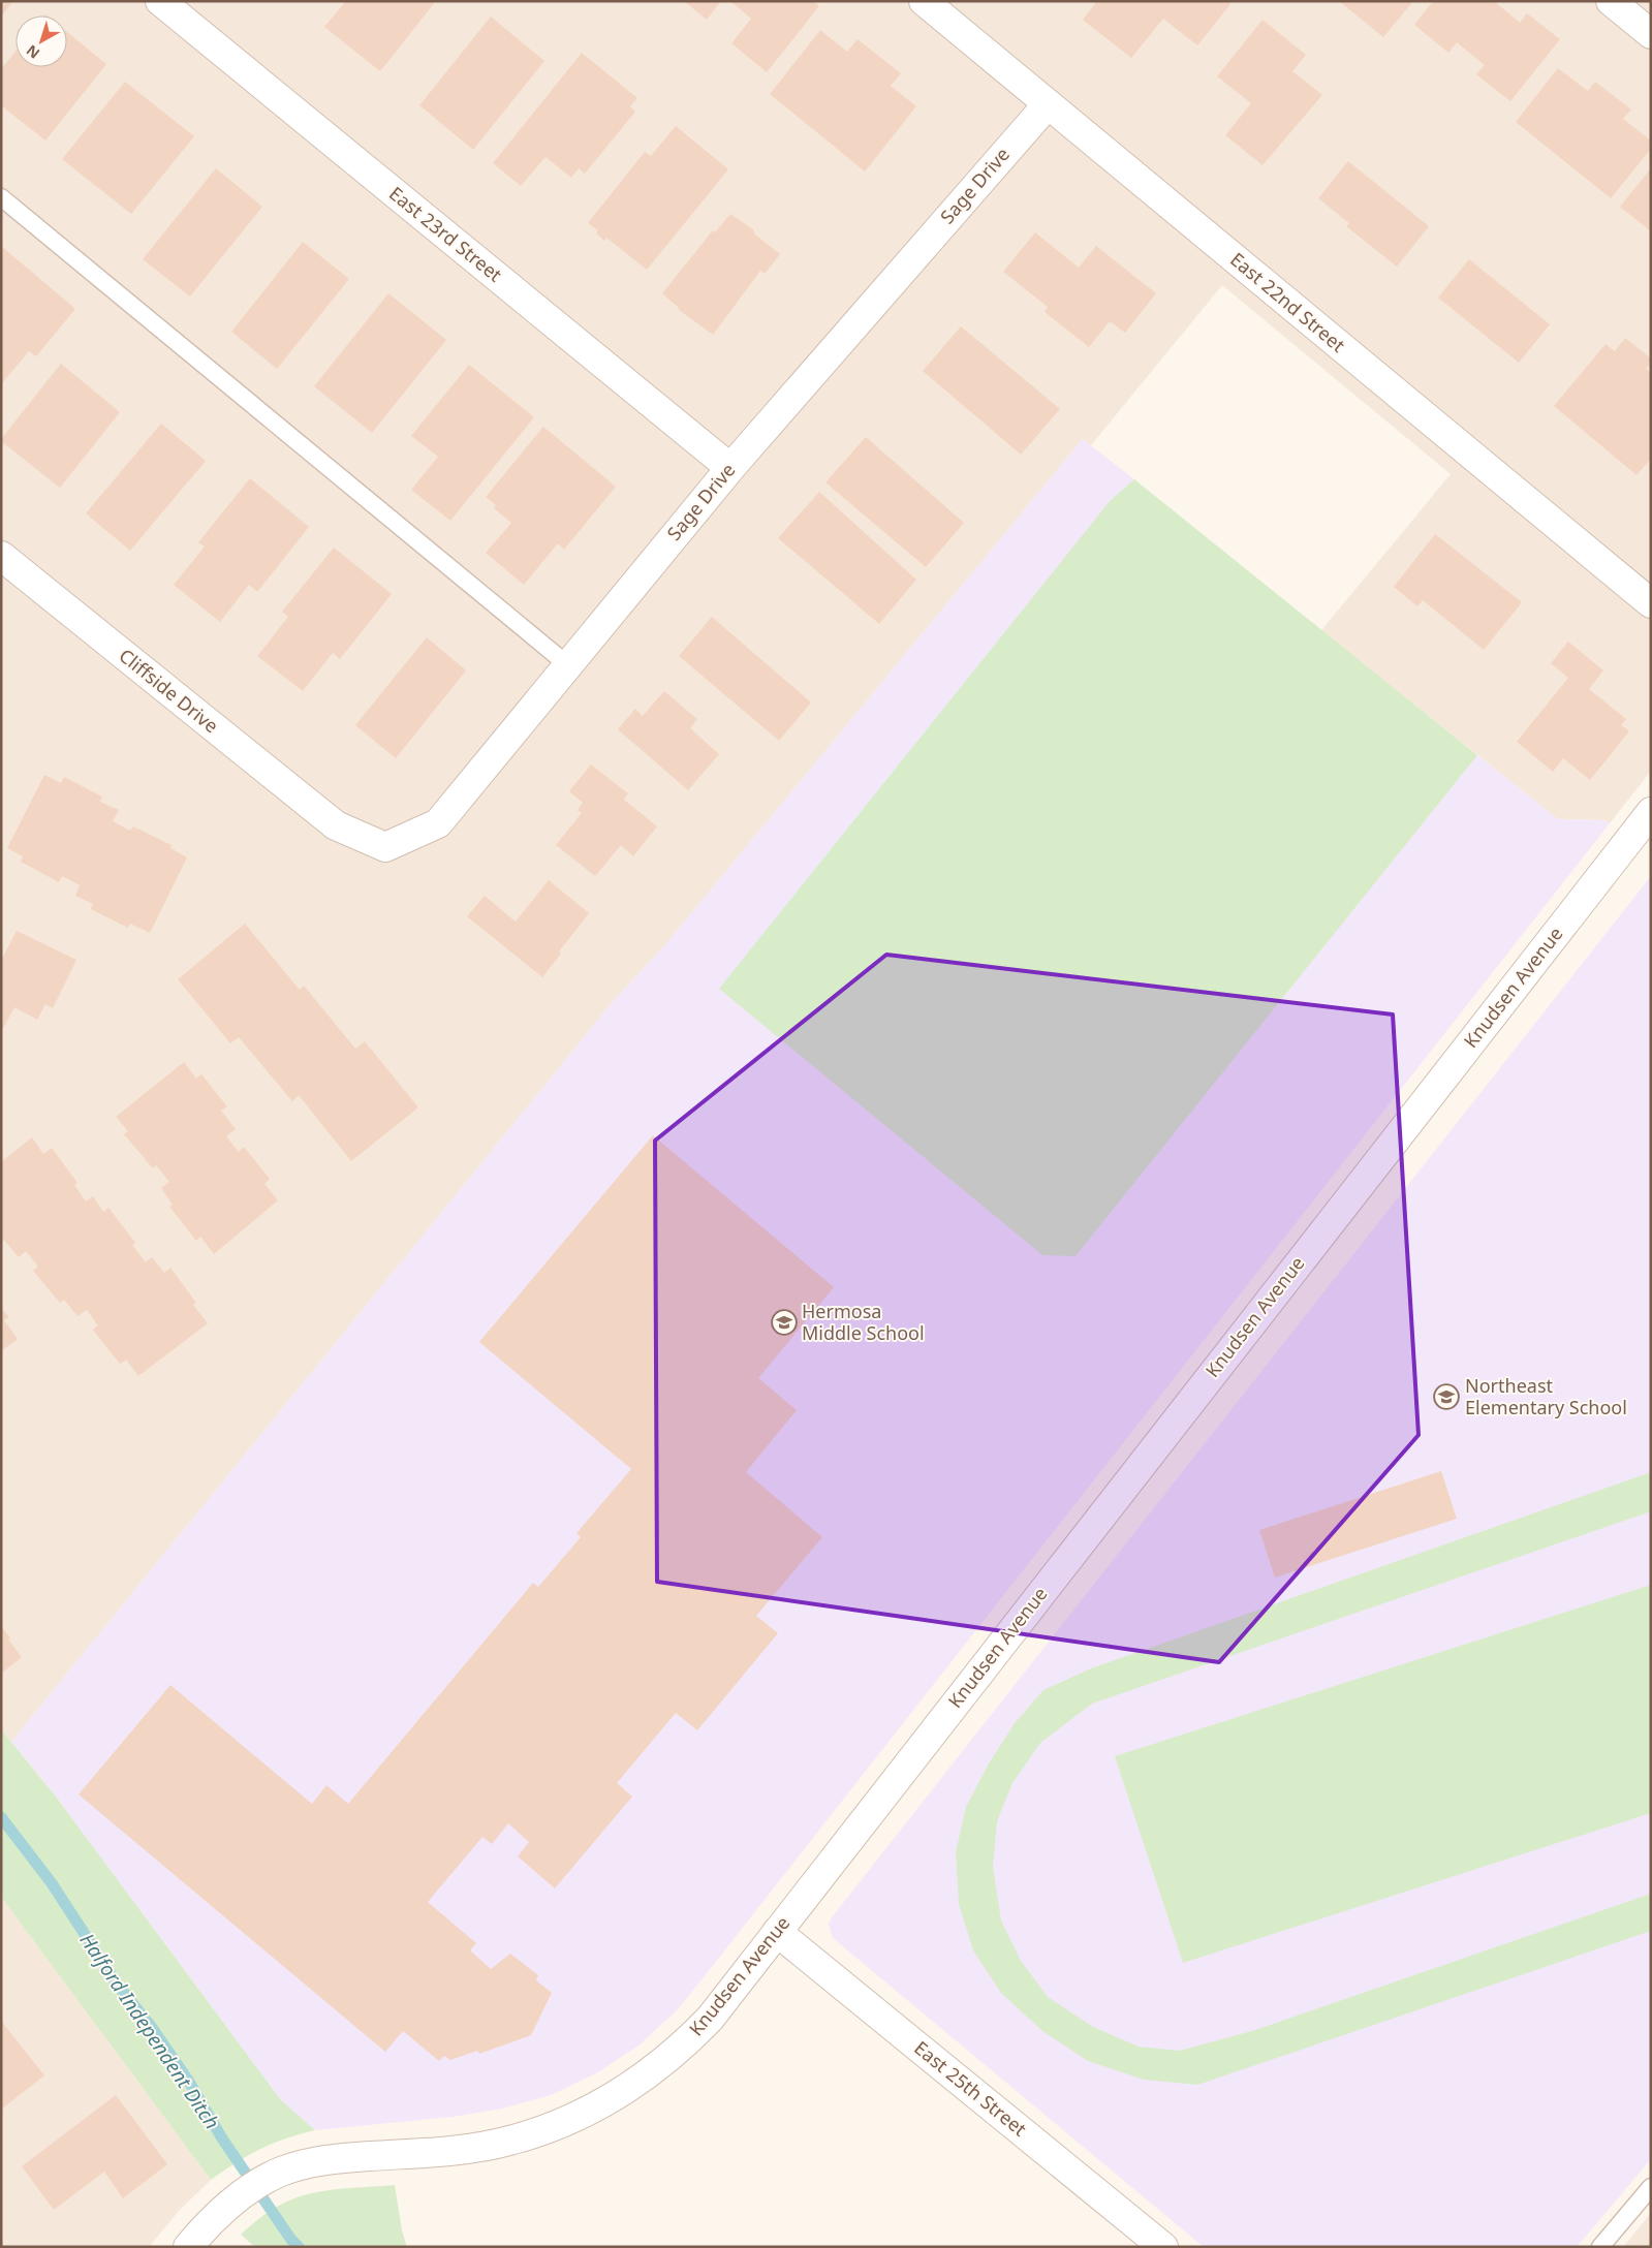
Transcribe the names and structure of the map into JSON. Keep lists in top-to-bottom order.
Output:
{
  "streets": {
    "street": [
      "Sage Drive",
      "East 23rd Street",
      "East 22nd Street",
      "Cliffside Drive",
      "Knudsen Avenue",
      "East 25th Street"
    ]
  },
  "crossings": [
    ["Sage Drive", "East 23rd Street"],
    ["Sage Drive", "East 22nd Street"],
    ["Sage Drive", "Cliffside Drive"],
    ["Knudsen Avenue", "East 25th Street"]
  ],
  "water": ["Halford Independent Ditch"],
  "places": {
    "school or university": ["Hermosa Middle School", "Northeast Elementary School"]
  },
  "north": "bottom left"
}
